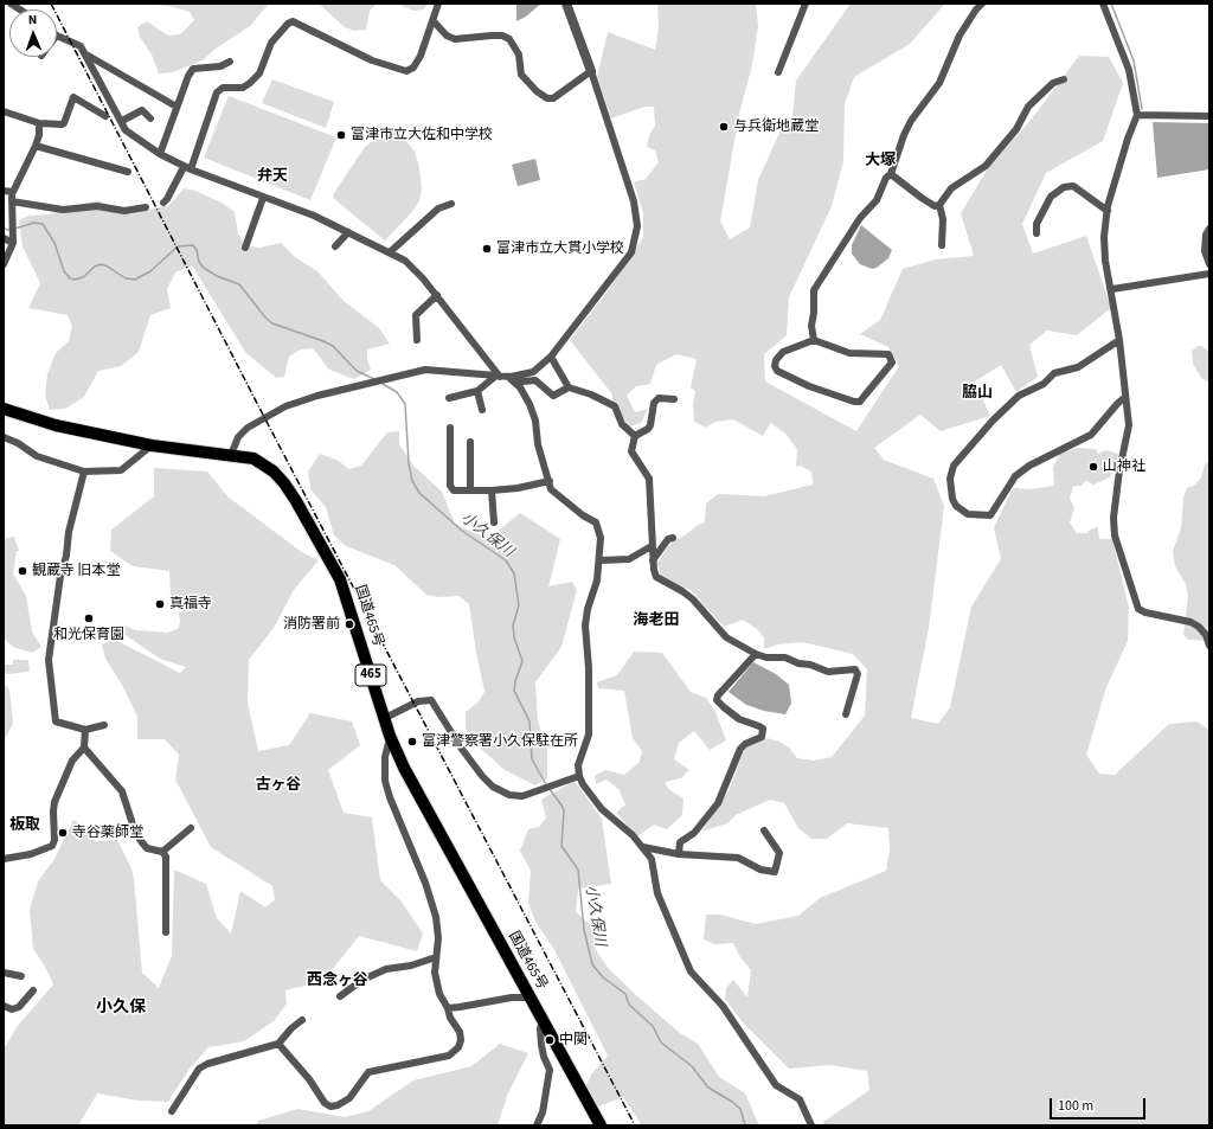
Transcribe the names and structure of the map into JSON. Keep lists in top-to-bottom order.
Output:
{
  "streets": {
    "highway": ["国道465号", "465"]
  },
  "districts": [
    "大塚",
    "弁天",
    "脇山",
    "海老田",
    "古ヶ谷",
    "板取",
    "西念ヶ谷",
    "小久保"
  ],
  "water": ["小久保川"],
  "places": [
    "与兵衛地蔵堂",
    "富津市立大佐和中学校",
    "富津市立大貫小学校",
    "山神社",
    "観蔵寺 旧本堂",
    "真福寺",
    "和光保育園",
    "消防署前",
    "富津警察署小久保駐在所",
    "寺谷薬師堂",
    "中関"
  ],
  "scale_bar": "100 m",
  "north": "top"
}
